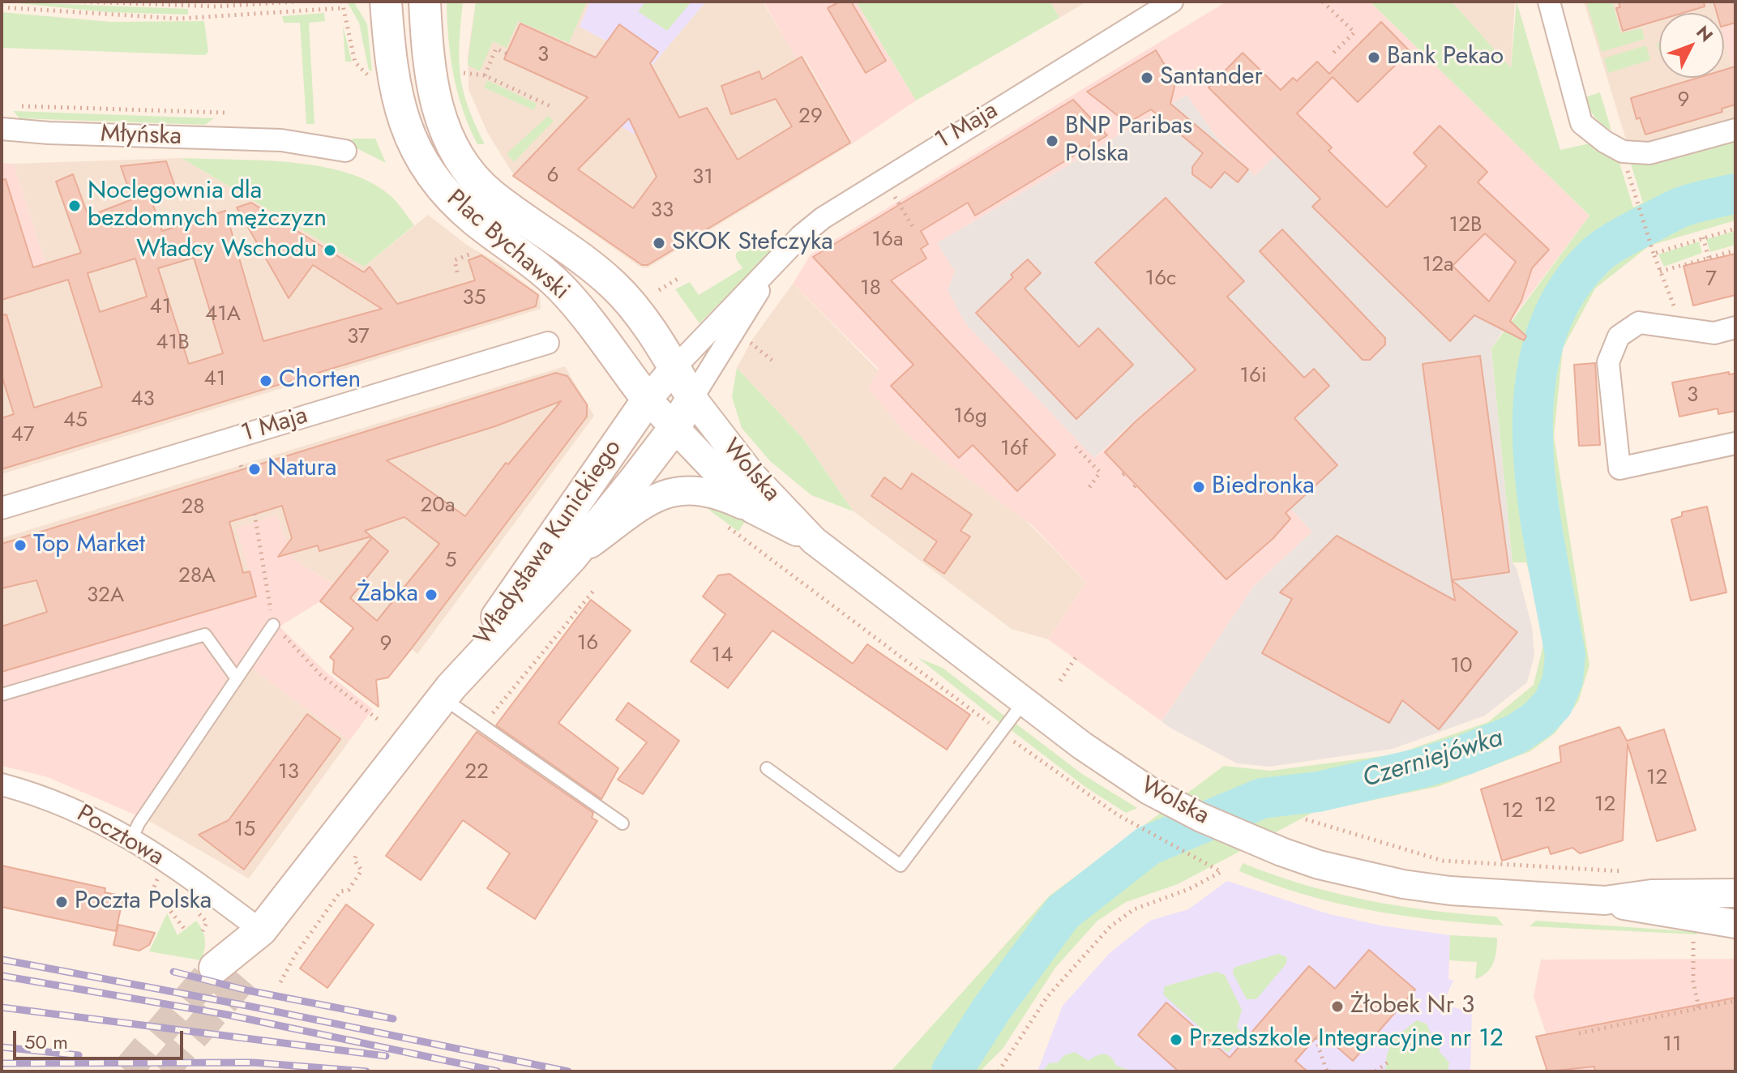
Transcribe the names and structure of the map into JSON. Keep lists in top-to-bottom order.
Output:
{
  "streets": {
    "main road": ["Plac Bychawski", "Władysława Kunickiego"],
    "street": [
      "1 Maja",
      "Młyńska",
      "Wolska",
      "Pocztowa"
    ]
  },
  "crossings": [
    ["1 Maja", "Plac Bychawski"],
    ["1 Maja", "Wolska"],
    ["Plac Bychawski", "Wolska"],
    ["Plac Bychawski", "Władysława Kunickiego"],
    ["Wolska", "Władysława Kunickiego"],
    ["Władysława Kunickiego", "Pocztowa"]
  ],
  "water": ["Czerniejówka"],
  "places": [
    "Bank Pekao",
    "Santander",
    "BNP Paribas Polska",
    "Noclegownia dla bezdomnych mężczyzn",
    "SKOK Stefczyka",
    "Władcy Wschodu",
    "Chorten",
    "Natura",
    "Biedronka",
    "Top Market",
    "Żabka",
    "Poczta Polska",
    "Żłobek Nr 3",
    "Przedszkole Integracyjne nr 12"
  ],
  "house_numbers": [
    "3",
    "9",
    "29",
    "6",
    "31",
    "33",
    "12B",
    "16a",
    "12a",
    "16c",
    "7",
    "18",
    "35",
    "41",
    "41A",
    "37",
    "41B",
    "16i",
    "41",
    "3",
    "43",
    "16g",
    "45",
    "47",
    "16f",
    "20a",
    "28",
    "5",
    "28A",
    "32A",
    "16",
    "9",
    "14",
    "10",
    "13",
    "22",
    "12",
    "12",
    "12",
    "12",
    "15",
    "11"
  ],
  "scale_bar": "50 m",
  "north": "top right"
}
